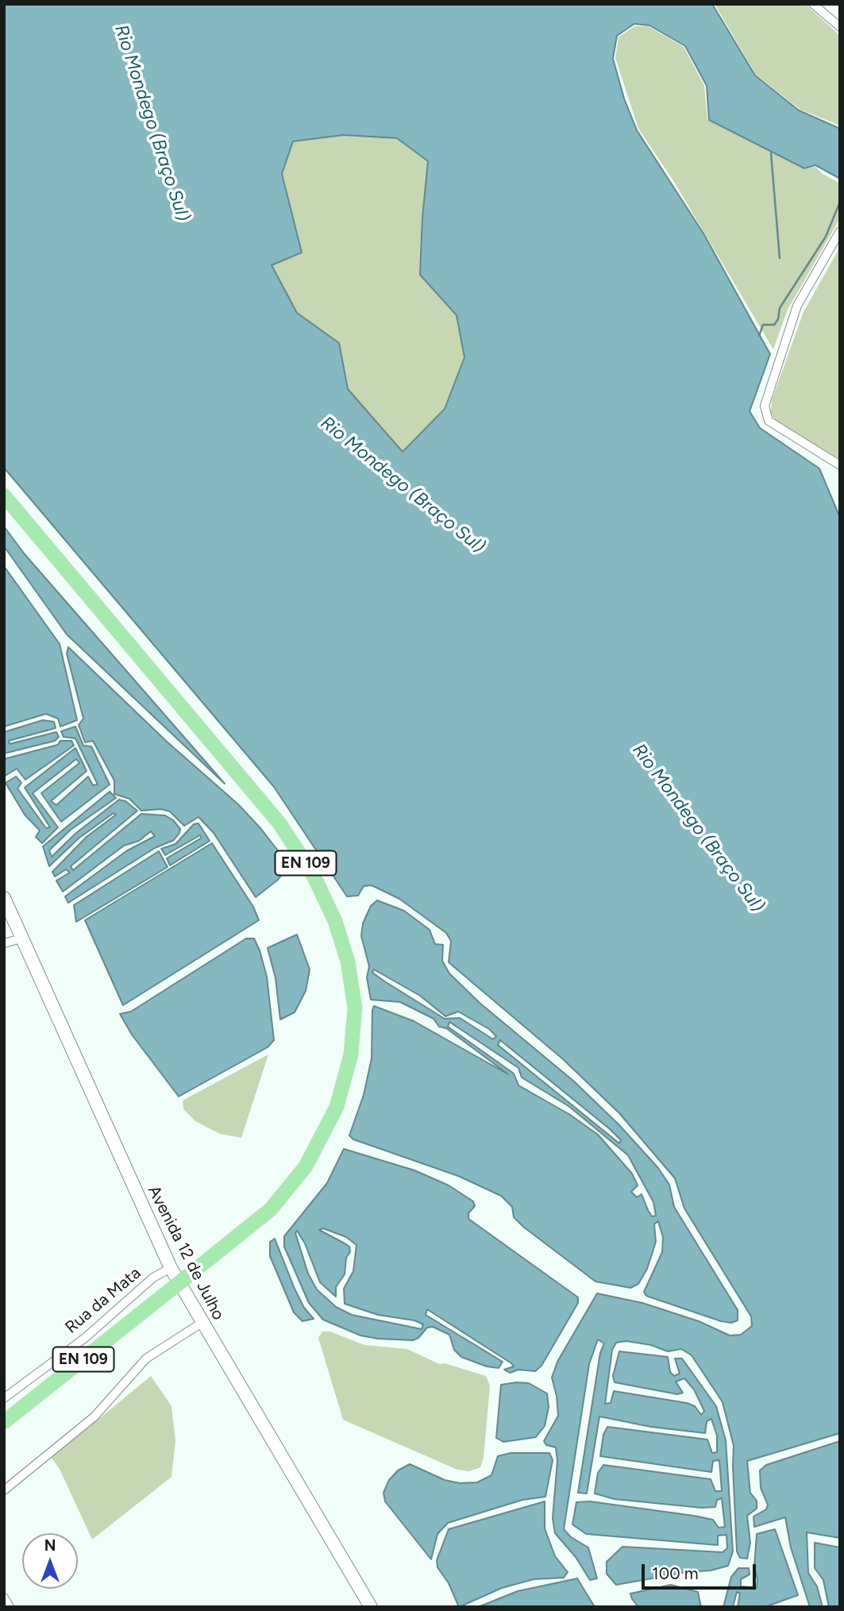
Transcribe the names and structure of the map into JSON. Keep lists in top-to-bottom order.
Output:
{
  "streets": {
    "main road": ["EN 109", "Avenida 12 de Julho"],
    "street": ["Rua da Mata"]
  },
  "crossings": [
    ["Avenida 12 de Julho", "Rua da Mata"]
  ],
  "water": ["Rio Mondego (Braço Sul)"],
  "scale_bar": "100 m",
  "north": "top"
}
